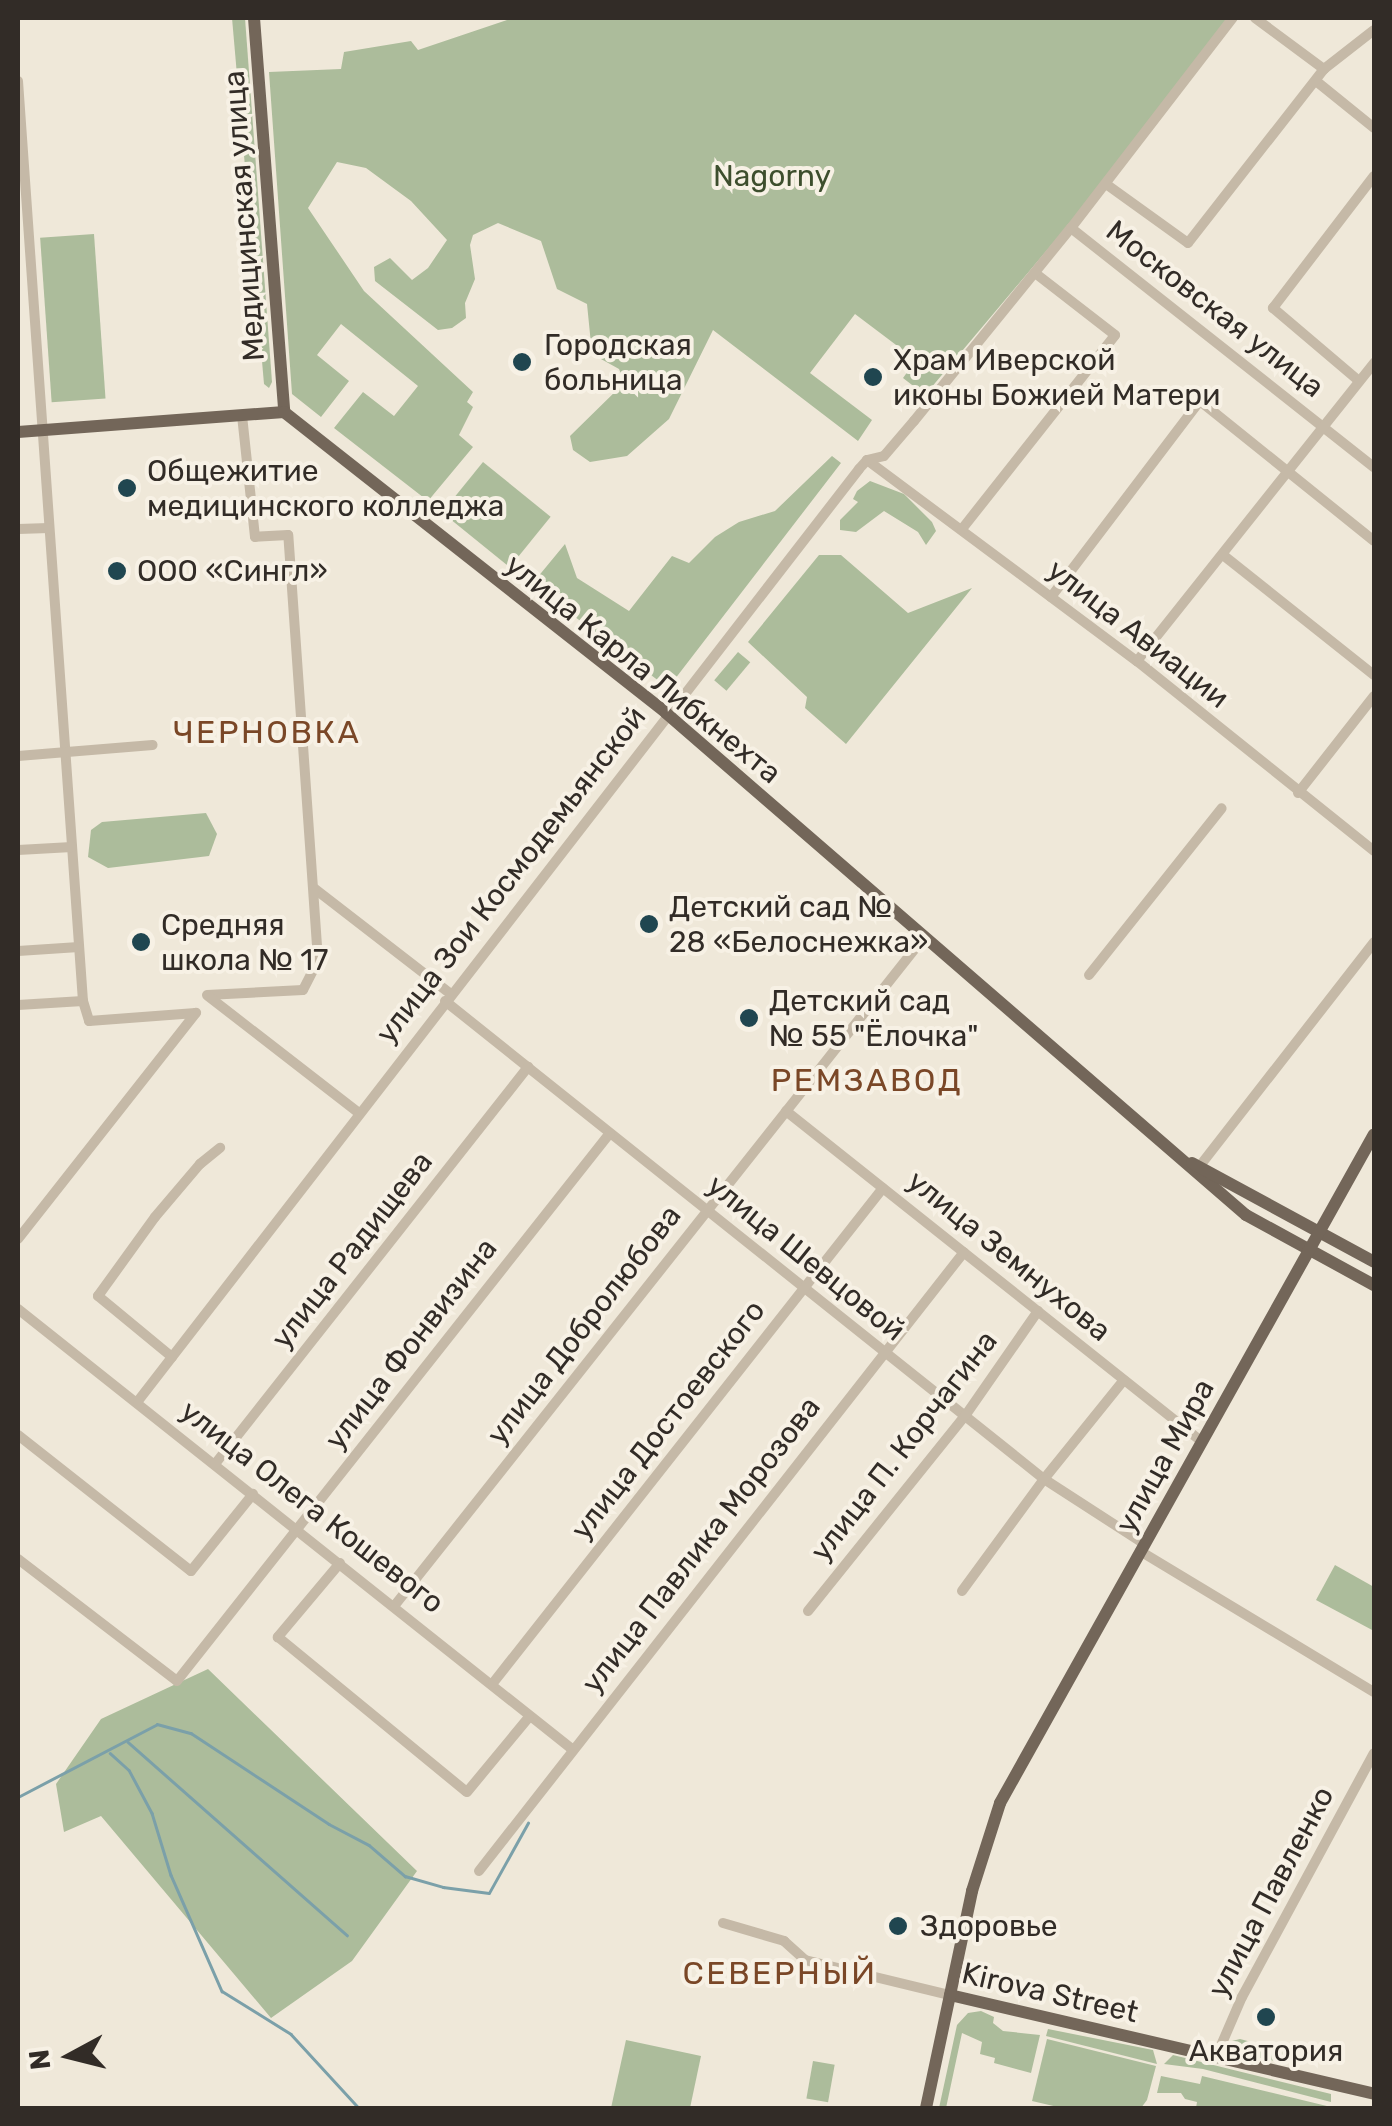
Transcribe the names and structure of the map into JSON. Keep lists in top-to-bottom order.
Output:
{
  "streets": {
    "main road": [
      "Медицинская улица",
      "улица Карла Либкнехта",
      "улица Мира",
      "Kirova Street"
    ],
    "street": [
      "Московская улица",
      "улица Авиации",
      "улица Зои Космодемьянской",
      "улица Радищева",
      "улица Земнухова",
      "улица Шевцовой",
      "улица Добролюбова",
      "улица Фонвизина",
      "улица Достоевского",
      "улица П. Корчагина",
      "улица Олега Кошевого",
      "улица Павлика Морозова",
      "улица Павленко"
    ]
  },
  "crossings": [
    ["Медицинская улица", "улица Карла Либкнехта"],
    ["Московская улица", "улица Зои Космодемьянской"],
    ["улица Авиации", "улица Зои Космодемьянской"],
    ["улица Карла Либкнехта", "улица Зои Космодемьянской"],
    ["улица Карла Либкнехта", "улица Добролюбова"],
    ["улица Карла Либкнехта", "улица Мира"],
    ["улица Зои Космодемьянской", "улица Шевцовой"],
    ["улица Зои Космодемьянской", "улица Олега Кошевого"],
    ["улица Радищева", "улица Шевцовой"],
    ["улица Радищева", "улица Олега Кошевого"],
    ["улица Земнухова", "улица Добролюбова"],
    ["улица Земнухова", "улица Достоевского"],
    ["улица Земнухова", "улица П. Корчагина"],
    ["улица Земнухова", "улица Мира"],
    ["улица Земнухова", "улица Павлика Морозова"],
    ["улица Шевцовой", "улица Добролюбова"],
    ["улица Шевцовой", "улица Фонвизина"],
    ["улица Шевцовой", "улица Достоевского"],
    ["улица Шевцовой", "улица П. Корчагина"],
    ["улица Шевцовой", "улица Мира"],
    ["улица Шевцовой", "улица Павлика Морозова"],
    ["улица Добролюбова", "улица Олега Кошевого"],
    ["улица Фонвизина", "улица Олега Кошевого"],
    ["улица Достоевского", "улица Олега Кошевого"],
    ["улица Мира", "Kirova Street"],
    ["улица Олега Кошевого", "улица Павлика Морозова"],
    ["улица Павленко", "Kirova Street"]
  ],
  "districts": ["ЧЕРНОВКА", "РЕМЗАВОД", "СЕВЕРНЫЙ"],
  "parks": ["Nagorny"],
  "places": [
    "Городская больница",
    "Храм Иверской иконы Божией Матери",
    "Общежитие медицинского колледжа",
    "ООО «Сингл»",
    "Детский сад № 28 «Белоснежка»",
    "Средняя школа № 17",
    "Детский сад № 55 \"Ёлочка\"",
    "Здоровье",
    "Акватория"
  ],
  "north": "left"
}
